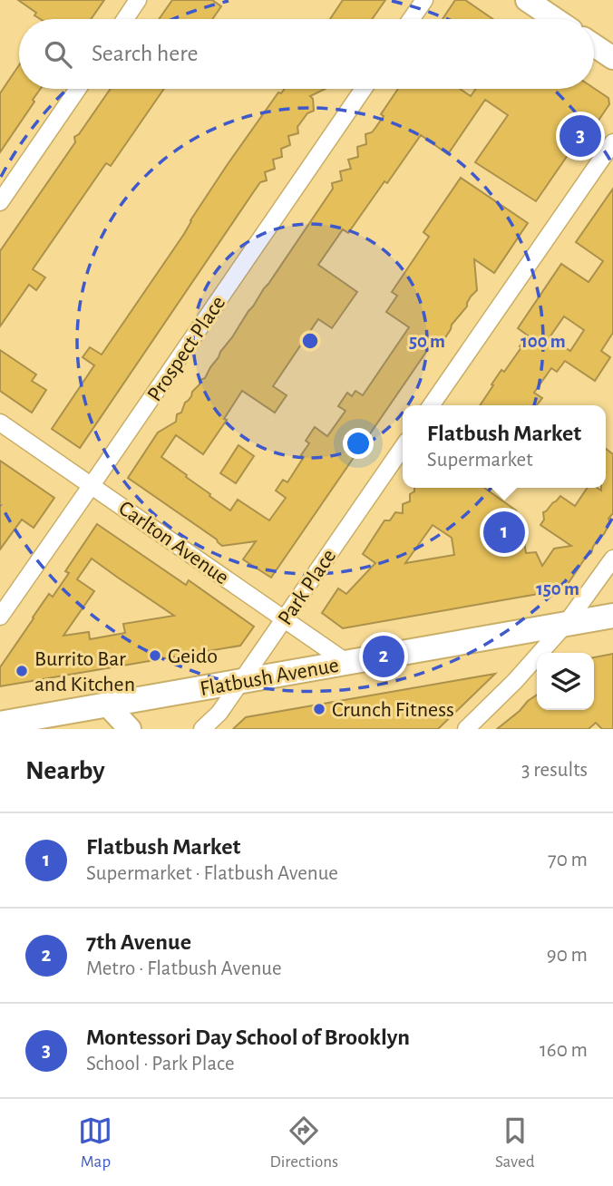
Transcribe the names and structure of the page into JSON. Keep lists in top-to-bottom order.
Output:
{
  "streets": {
    "main road": ["Flatbush Avenue"],
    "street": ["Prospect Place", "Carlton Avenue", "Park Place"]
  },
  "crossings": [
    ["Prospect Place", "Carlton Avenue"],
    ["Carlton Avenue", "Park Place"],
    ["Carlton Avenue", "Flatbush Avenue"],
    ["Park Place", "Flatbush Avenue"]
  ],
  "places": ["Geido", "Burrito Bar and Kitchen", "Crunch Fitness"],
  "page": {
    "search": "Search here",
    "pins": ["3", "1", "2"],
    "popup": ["Flatbush Market", "Supermarket"],
    "heading": ["Nearby", "3 results"],
    "list": [
      {
        "mark": "1",
        "name": "Flatbush Market",
        "note": "Supermarket · Flatbush Avenue",
        "value": "70 m"
      },
      {
        "mark": "2",
        "name": "7th Avenue",
        "note": "Metro · Flatbush Avenue",
        "value": "90 m"
      },
      {
        "mark": "3",
        "name": "Montessori Day School of Brooklyn",
        "note": "School · Park Place",
        "value": "160 m"
      }
    ],
    "nav": ["Map", "Directions", "Saved"]
  },
  "rings": ["50 m", "100 m", "150 m"]
}
